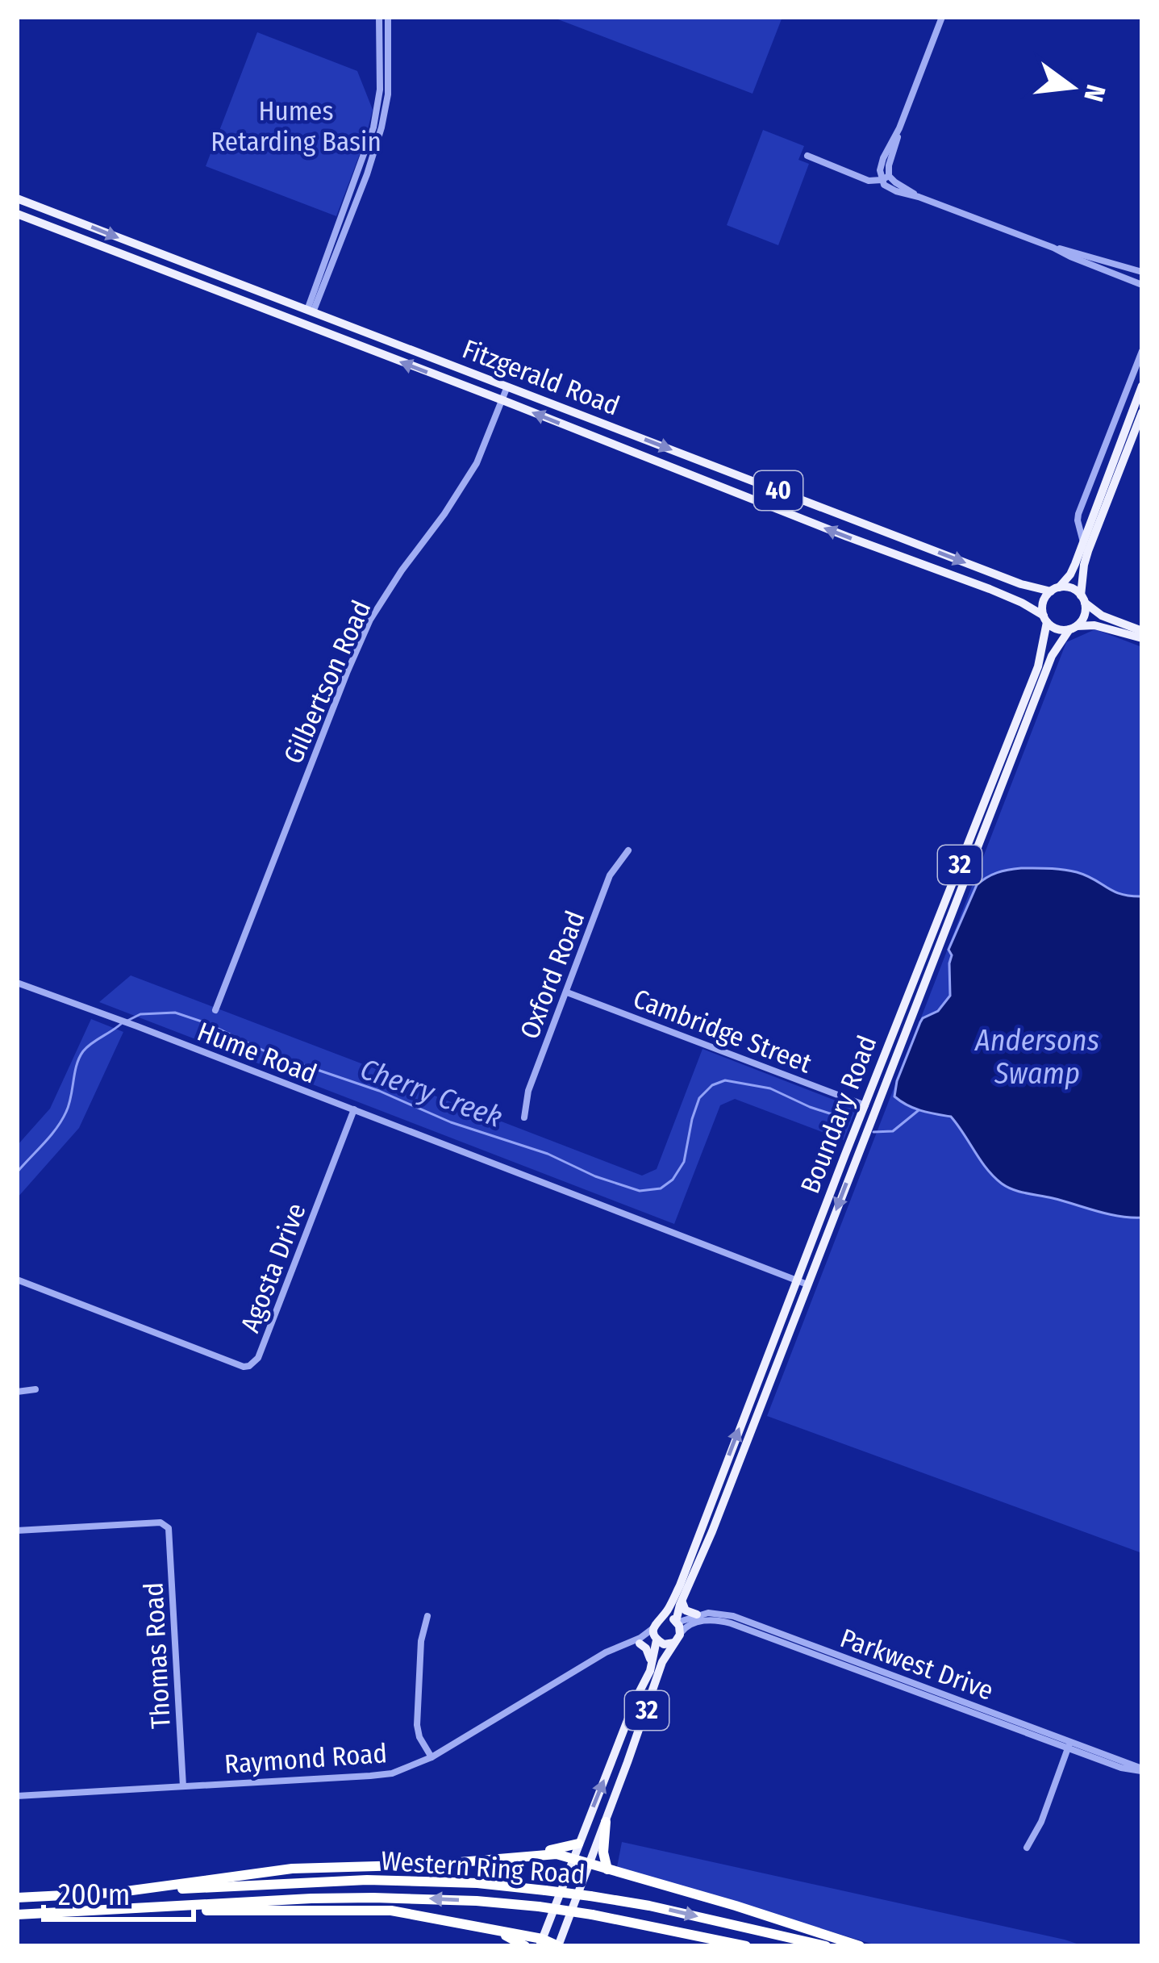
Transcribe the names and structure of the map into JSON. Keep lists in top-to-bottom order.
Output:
{
  "streets": {
    "highway": ["Western Ring Road"],
    "main road": [
      "Fitzgerald Road",
      "40",
      "32",
      "Boundary Road"
    ],
    "street": [
      "Gilbertson Road",
      "Oxford Road",
      "Cambridge Street",
      "Hume Road",
      "Agosta Drive",
      "Thomas Road",
      "Parkwest Drive",
      "Raymond Road"
    ]
  },
  "crossings": [
    ["Fitzgerald Road", "40"],
    ["Fitzgerald Road", "Gilbertson Road"],
    ["Fitzgerald Road", "Boundary Road"],
    ["40", "Boundary Road"],
    ["32", "Boundary Road"],
    ["32", "Parkwest Drive"],
    ["32", "Raymond Road"],
    ["Oxford Road", "Cambridge Street"],
    ["Cambridge Street", "Boundary Road"],
    ["Hume Road", "Boundary Road"],
    ["Hume Road", "Agosta Drive"],
    ["Boundary Road", "Parkwest Drive"],
    ["Boundary Road", "Raymond Road"],
    ["Thomas Road", "Raymond Road"],
    ["Parkwest Drive", "Raymond Road"]
  ],
  "water": ["Andersons Swamp", "Cherry Creek"],
  "parks": ["Humes Retarding Basin"],
  "scale_bar": "200 m",
  "north": "right"
}
